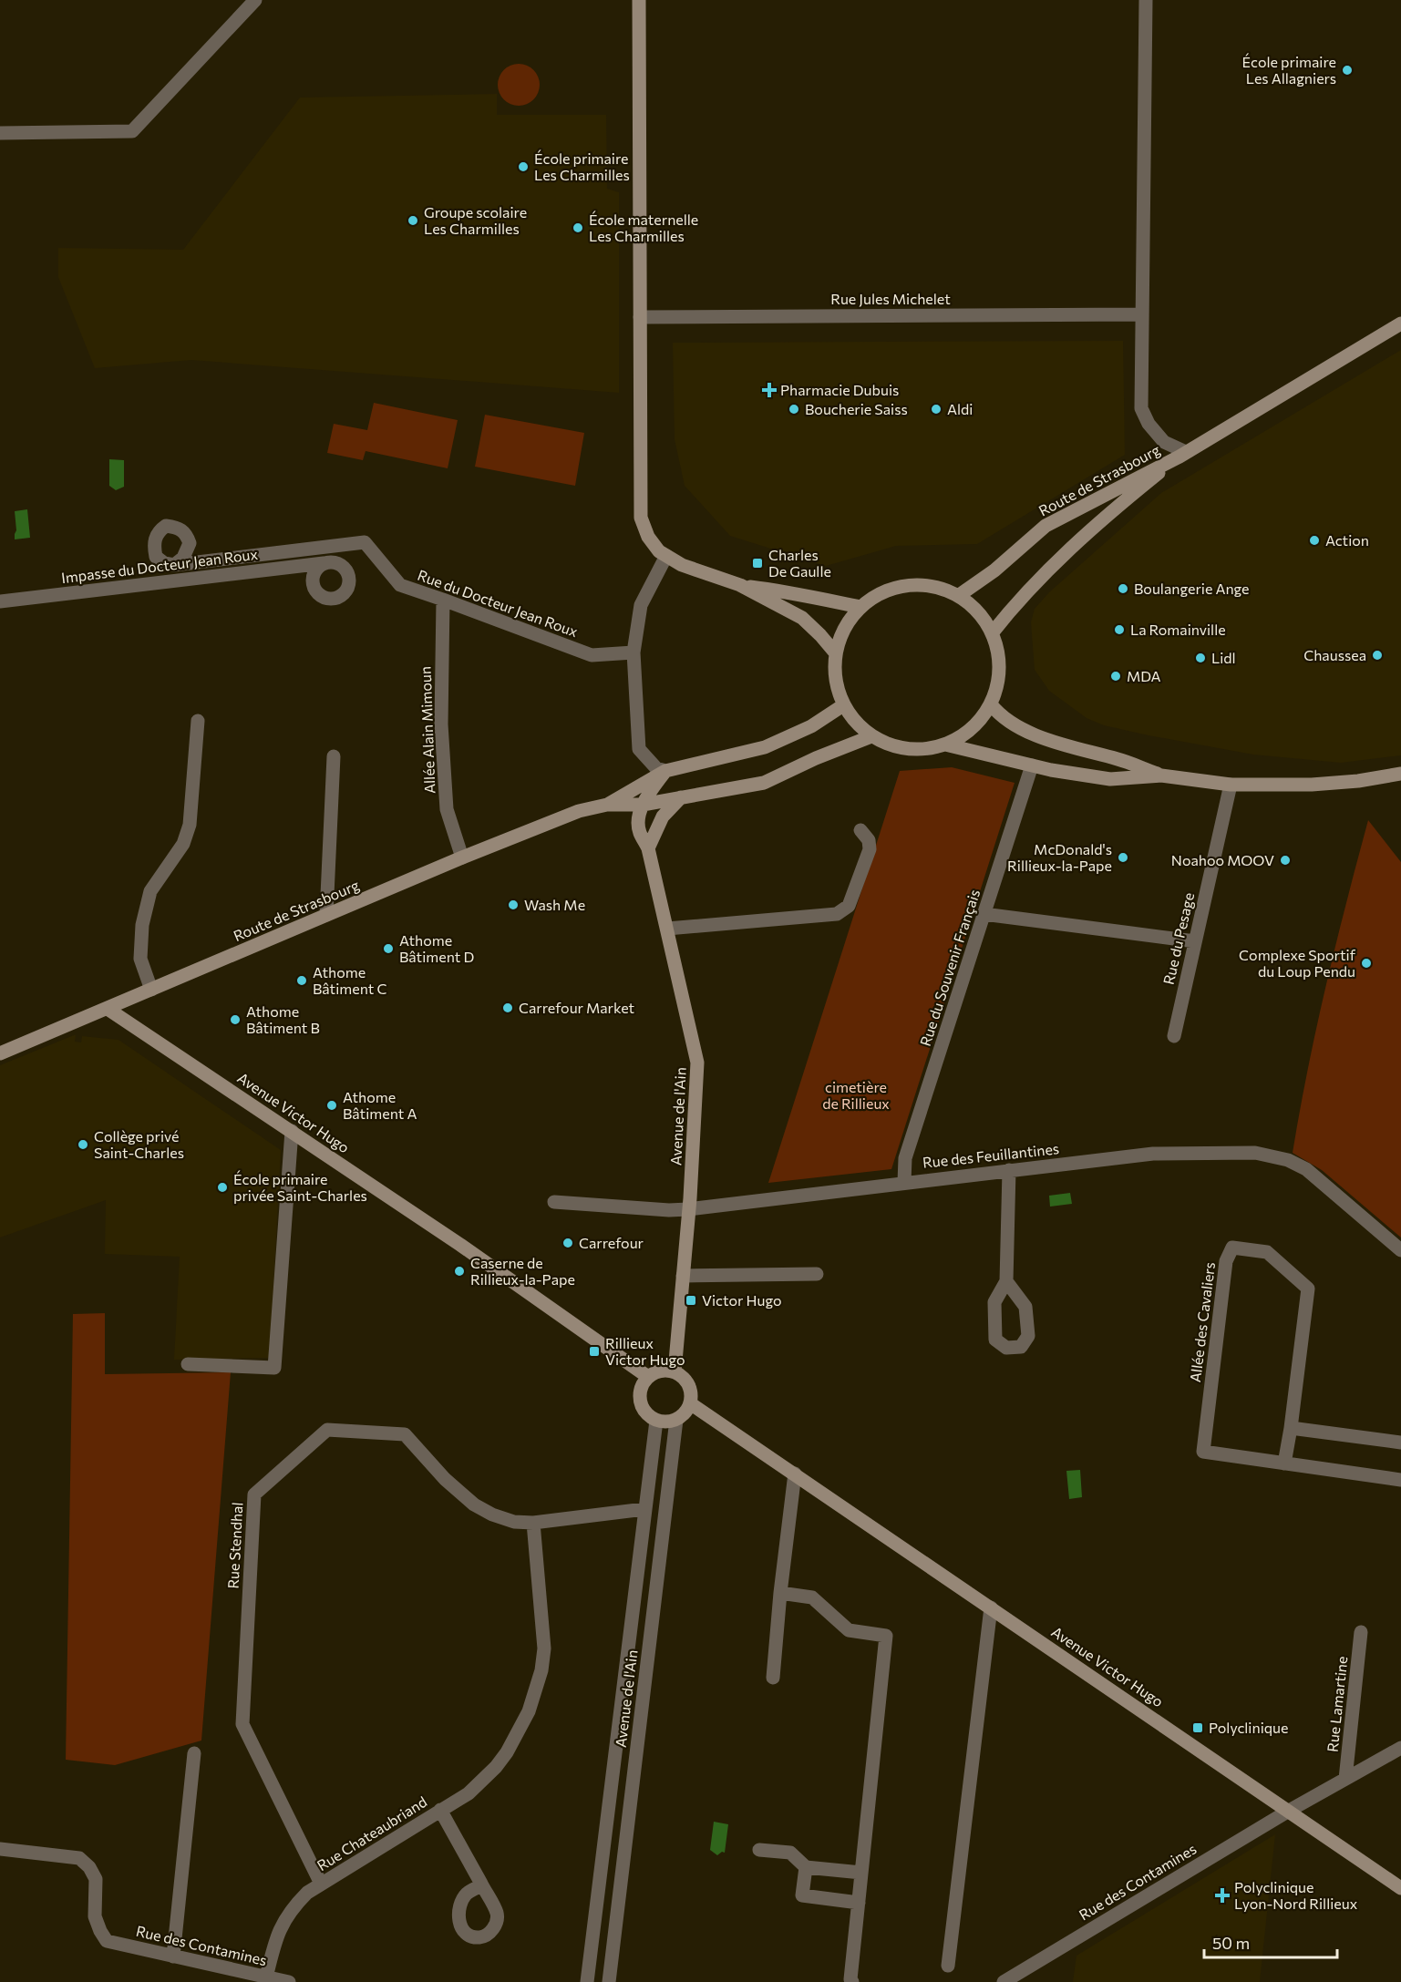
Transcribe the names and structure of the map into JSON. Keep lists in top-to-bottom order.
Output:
{
  "streets": {
    "street": [
      "Rue Jules Michelet",
      "Route de Strasbourg",
      "Impasse du Docteur Jean Roux",
      "Rue du Docteur Jean Roux",
      "Allée Alain Mimoun",
      "Rue du Pesage",
      "Rue du Souvenir Français",
      "Avenue Victor Hugo",
      "Avenue de l'Ain",
      "Rue des Feuillantines",
      "Allée des Cavaliers",
      "Rue Stendhal",
      "Rue Lamartine",
      "Rue Chateaubriand",
      "Rue des Contamines"
    ]
  },
  "crossings": [
    ["Route de Strasbourg", "Allée Alain Mimoun"],
    ["Route de Strasbourg", "Avenue Victor Hugo"],
    ["Route de Strasbourg", "Avenue de l'Ain"],
    ["Rue du Docteur Jean Roux", "Allée Alain Mimoun"],
    ["Rue du Souvenir Français", "Rue des Feuillantines"],
    ["Avenue Victor Hugo", "Avenue de l'Ain"],
    ["Avenue Victor Hugo", "Rue des Contamines"],
    ["Avenue de l'Ain", "Rue des Feuillantines"],
    ["Avenue de l'Ain", "Rue Stendhal"],
    ["Rue Stendhal", "Rue Chateaubriand"],
    ["Rue Chateaubriand", "Rue des Contamines"]
  ],
  "parks": ["cimetière de Rillieux"],
  "places": {
    "other": [
      "École primaire Les Allagniers",
      "École primaire Les Charmilles",
      "Groupe scolaire Les Charmilles",
      "École maternelle Les Charmilles",
      "Boucherie Saiss",
      "Aldi",
      "Action",
      "Boulangerie Ange",
      "La Romainville",
      "Chaussea",
      "Lidl",
      "MDA",
      "McDonald's Rillieux-la-Pape",
      "Noahoo MOOV",
      "Wash Me",
      "Athome Bâtiment D",
      "Complexe Sportif du Loup Pendu",
      "Athome Bâtiment C",
      "Carrefour Market",
      "Athome Bâtiment B",
      "Athome Bâtiment A",
      "Collège privé Saint-Charles",
      "École primaire privée Saint-Charles",
      "Carrefour",
      "Caserne de Rillieux-la-Pape"
    ],
    "health": ["Pharmacie Dubuis", "Polyclinique Lyon-Nord Rillieux"],
    "transit": [
      "Charles De Gaulle",
      "Victor Hugo",
      "Rillieux Victor Hugo",
      "Polyclinique"
    ]
  },
  "scale_bar": "50 m"
}
